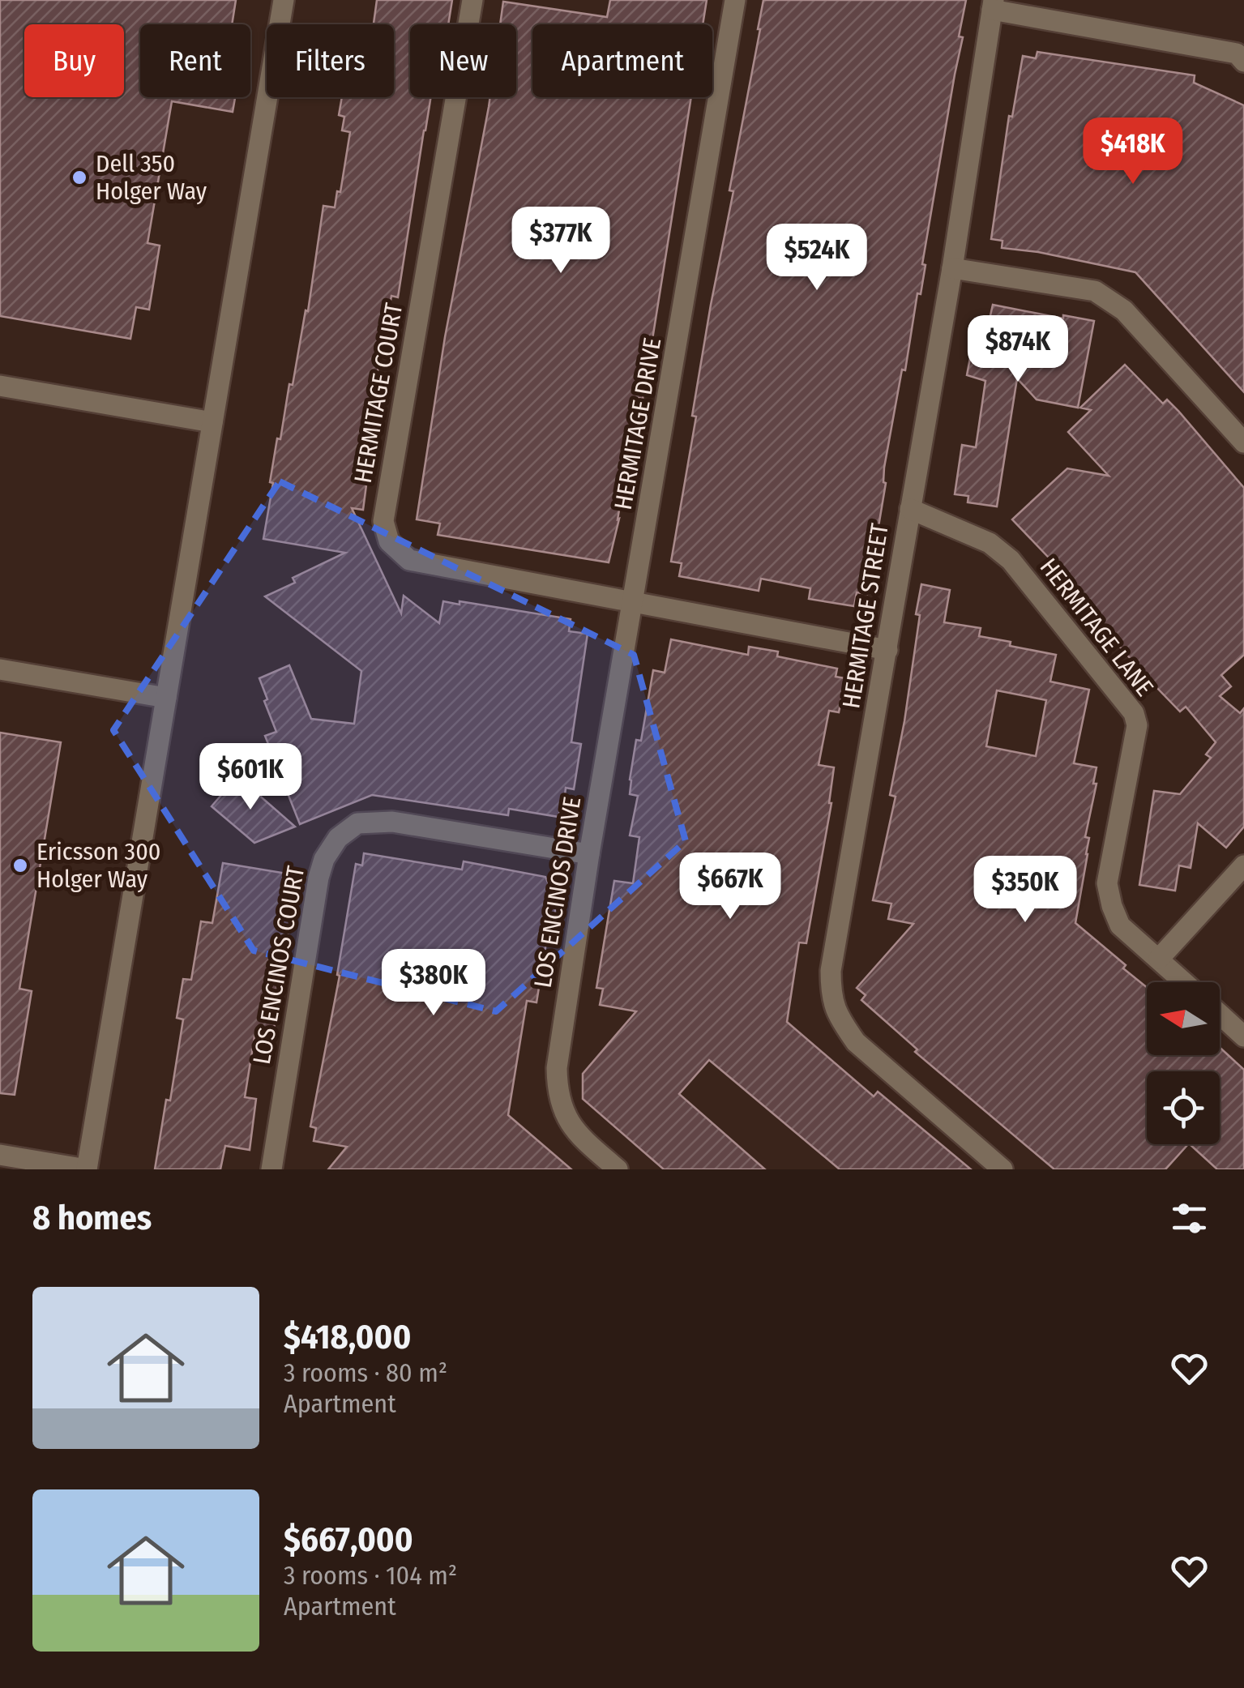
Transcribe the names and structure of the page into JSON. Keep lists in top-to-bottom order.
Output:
{
  "streets": {
    "lane": [
      "HERMITAGE COURT",
      "HERMITAGE DRIVE",
      "HERMITAGE STREET",
      "HERMITAGE LANE",
      "LOS ENCINOS DRIVE",
      "LOS ENCINOS COURT"
    ]
  },
  "crossings": [
    ["HERMITAGE COURT", "HERMITAGE DRIVE"],
    ["HERMITAGE COURT", "LOS ENCINOS DRIVE"],
    ["HERMITAGE DRIVE", "LOS ENCINOS DRIVE"],
    ["HERMITAGE STREET", "HERMITAGE LANE"],
    ["LOS ENCINOS DRIVE", "LOS ENCINOS COURT"]
  ],
  "places": ["Dell 350 Holger Way", "Ericsson 300 Holger Way"],
  "north": "left",
  "page": {
    "chip": [
      "Buy",
      "Rent",
      "Filters",
      "New",
      "Apartment"
    ],
    "price": [
      "$418K",
      "$377K",
      "$524K",
      "$874K",
      "$601K",
      "$667K",
      "$350K",
      "$380K"
    ],
    "heading": "8 homes",
    "list": [
      {
        "name": "$418,000",
        "note": "3 rooms · 80 m² · Apartment"
      },
      {
        "name": "$667,000",
        "note": "3 rooms · 104 m² · Apartment"
      }
    ]
  }
}
